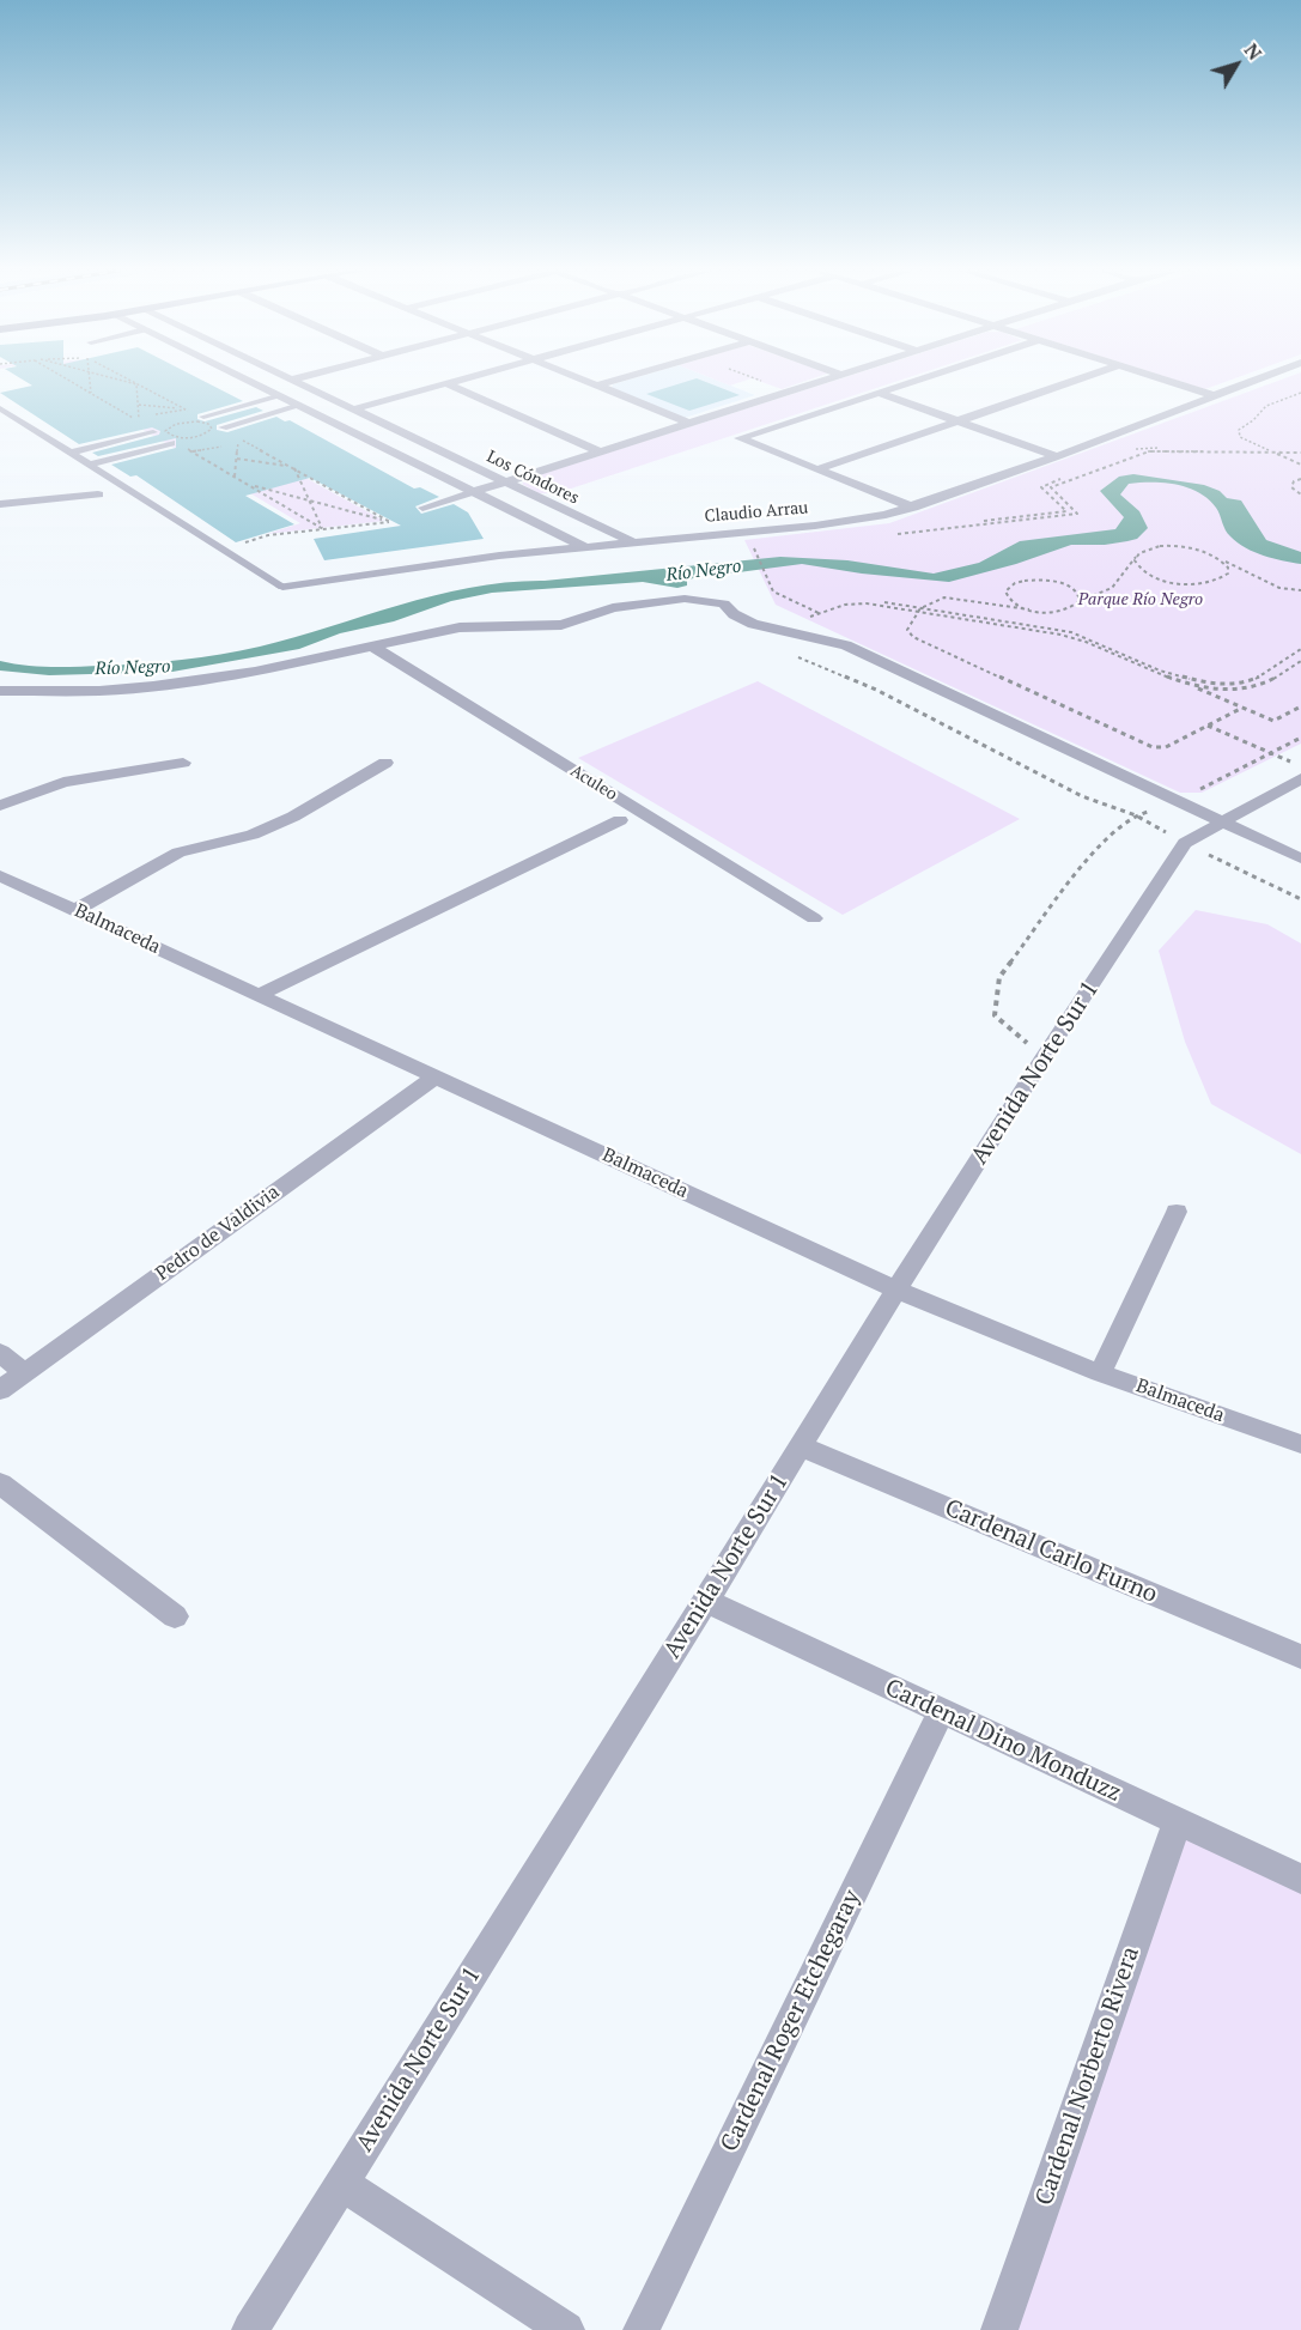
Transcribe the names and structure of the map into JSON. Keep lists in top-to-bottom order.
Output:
{
  "streets": {
    "street": [
      "Los Cóndores",
      "Claudio Arrau",
      "Aculeo",
      "Balmaceda",
      "Avenida Norte Sur 1",
      "Pedro de Valdivia",
      "Cardenal Carlo Furno",
      "Cardenal Dino Monduzz",
      "Cardenal Roger Etchegaray",
      "Cardenal Norberto Rivera"
    ]
  },
  "crossings": [
    ["Los Cóndores", "Claudio Arrau"],
    ["Balmaceda", "Avenida Norte Sur 1"],
    ["Balmaceda", "Pedro de Valdivia"],
    ["Avenida Norte Sur 1", "Cardenal Carlo Furno"],
    ["Avenida Norte Sur 1", "Cardenal Dino Monduzz"],
    ["Cardenal Dino Monduzz", "Cardenal Roger Etchegaray"],
    ["Cardenal Dino Monduzz", "Cardenal Norberto Rivera"]
  ],
  "water": ["Río Negro"],
  "parks": ["Parque Río Negro"],
  "north": "top right"
}
